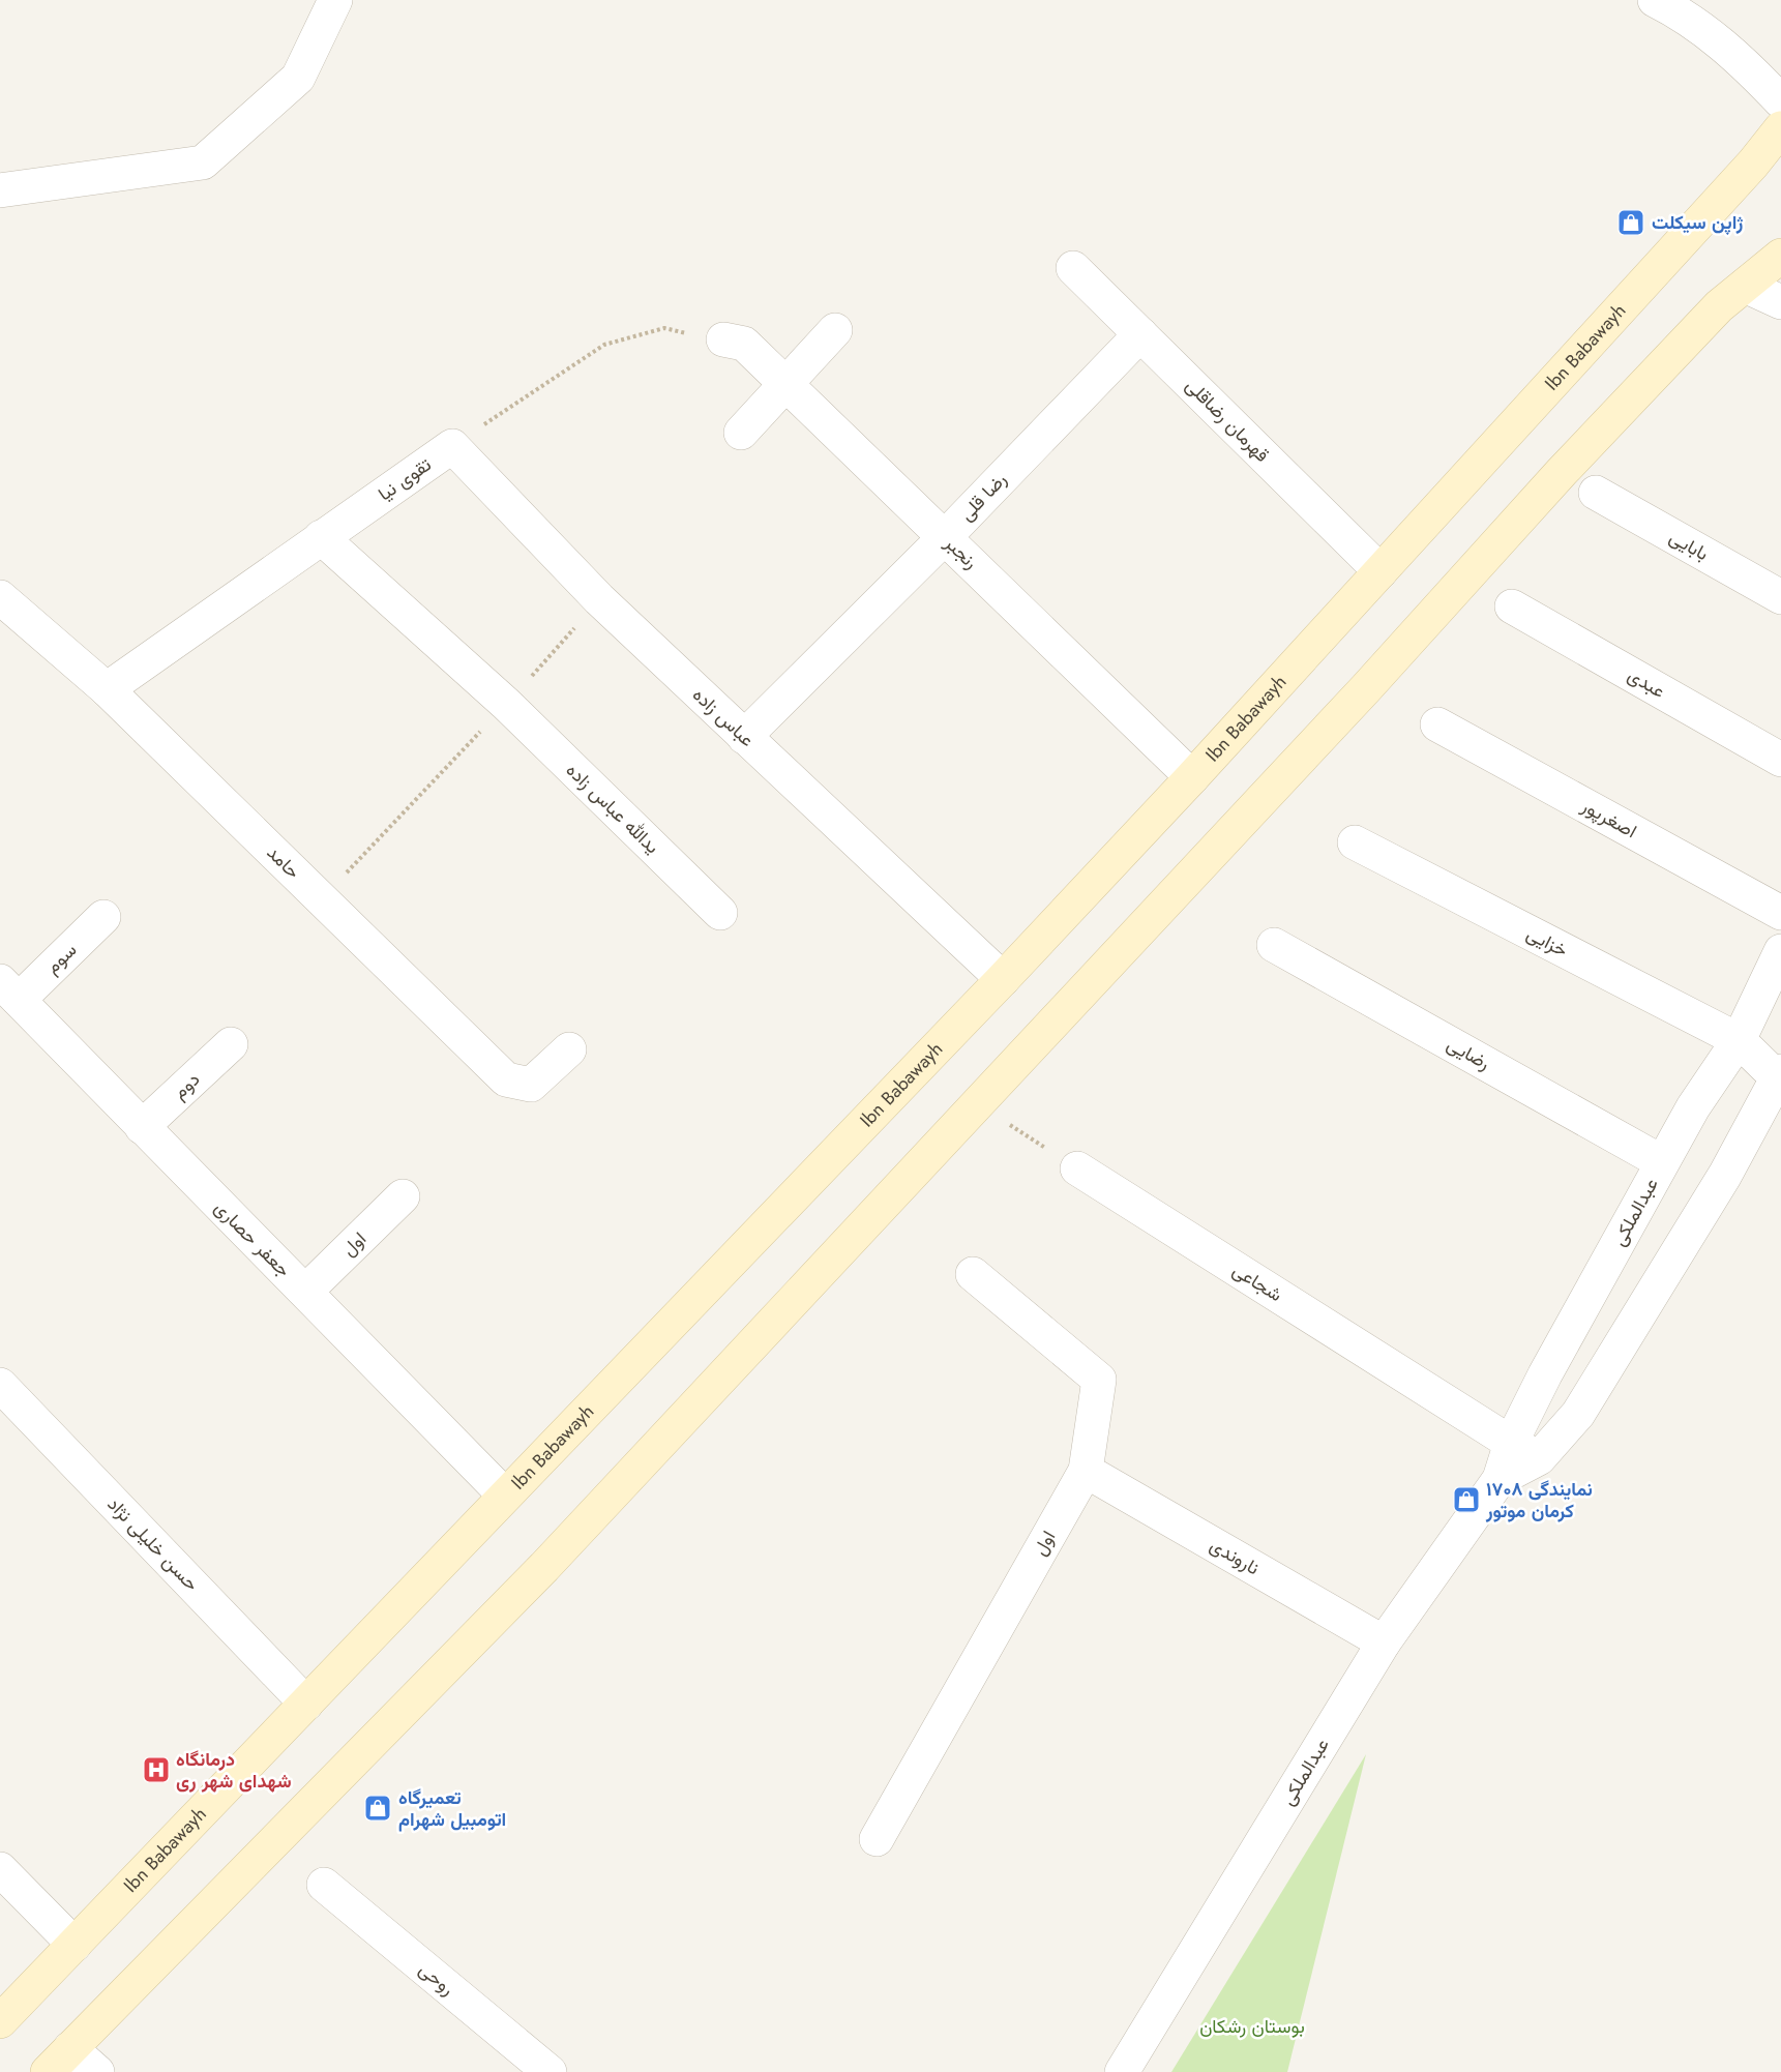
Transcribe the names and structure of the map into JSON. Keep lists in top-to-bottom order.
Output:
{
  "streets": {
    "main road": ["Ibn Babawayh"],
    "street": [
      "قهرمان رضاقلی",
      "تقوی نیا",
      "رضا قلی",
      "بابایی",
      "رنجبر",
      "عبدی",
      "عباس زاده",
      "یدالله عباس زاده",
      "اصغرپور",
      "حامد",
      "خزایی",
      "سوم",
      "رضایی",
      "دوم",
      "عبدالملکی",
      "جعفر حصاری",
      "اول",
      "شجاعی",
      "حسن خلیلی نژاد",
      "ناروندی",
      "روحی"
    ]
  },
  "crossings": [
    ["Ibn Babawayh", "قهرمان رضاقلی"],
    ["Ibn Babawayh", "رنجبر"],
    ["Ibn Babawayh", "عباس زاده"],
    ["Ibn Babawayh", "جعفر حصاری"],
    ["Ibn Babawayh", "حسن خلیلی نژاد"],
    ["قهرمان رضاقلی", "رضا قلی"],
    ["تقوی نیا", "عباس زاده"],
    ["تقوی نیا", "یدالله عباس زاده"],
    ["تقوی نیا", "حامد"],
    ["رضا قلی", "رنجبر"],
    ["رضا قلی", "عباس زاده"],
    ["خزایی", "عبدالملکی"],
    ["سوم", "جعفر حصاری"],
    ["رضایی", "عبدالملکی"],
    ["دوم", "جعفر حصاری"],
    ["عبدالملکی", "شجاعی"],
    ["عبدالملکی", "ناروندی"],
    ["جعفر حصاری", "اول"],
    ["اول", "ناروندی"]
  ],
  "parks": ["بوستان رشکان"],
  "places": {
    "shop": ["ژاپن سیکلت", "نمایندگی ۱۷۰۸ کرمان موتور", "تعمیرگاه اتومبیل شهرام"],
    "hospital": ["درمانگاه شهدای شهر ری"]
  }
}
